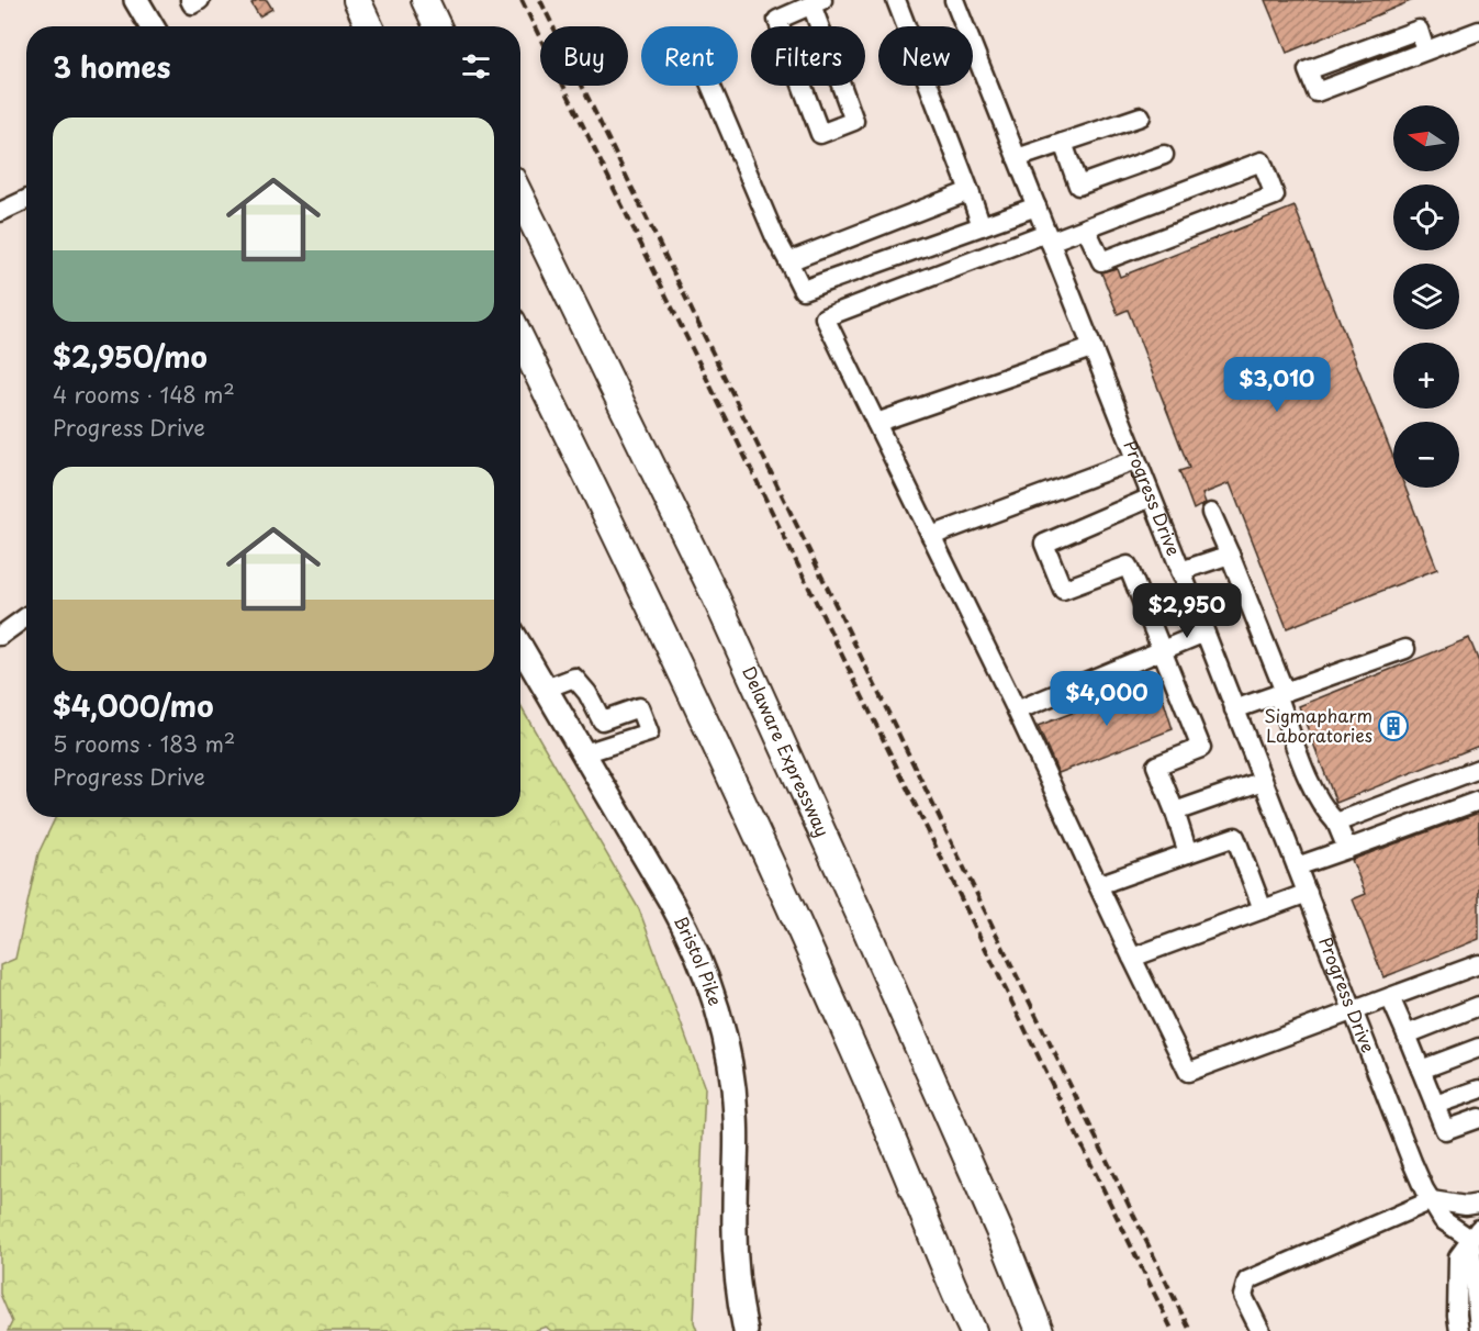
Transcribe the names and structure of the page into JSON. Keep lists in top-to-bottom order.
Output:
{
  "streets": {
    "highway": ["Delaware Expressway"],
    "main road": ["Bristol Pike"],
    "street": ["Progress Drive"]
  },
  "places": {
    "building": ["Sigmapharm Laboratories"]
  },
  "north": "left",
  "page": {
    "chip": [
      "Buy",
      "Rent",
      "Filters",
      "New"
    ],
    "heading": "3 homes",
    "map_buttons": ["+", "−"],
    "list": [
      {
        "name": "$2,950/mo",
        "note": "4 rooms · 148 m² · Progress Drive"
      },
      {
        "name": "$4,000/mo",
        "note": "5 rooms · 183 m² · Progress Drive"
      }
    ],
    "price": ["$3,010", "$2,950", "$4,000"]
  }
}
